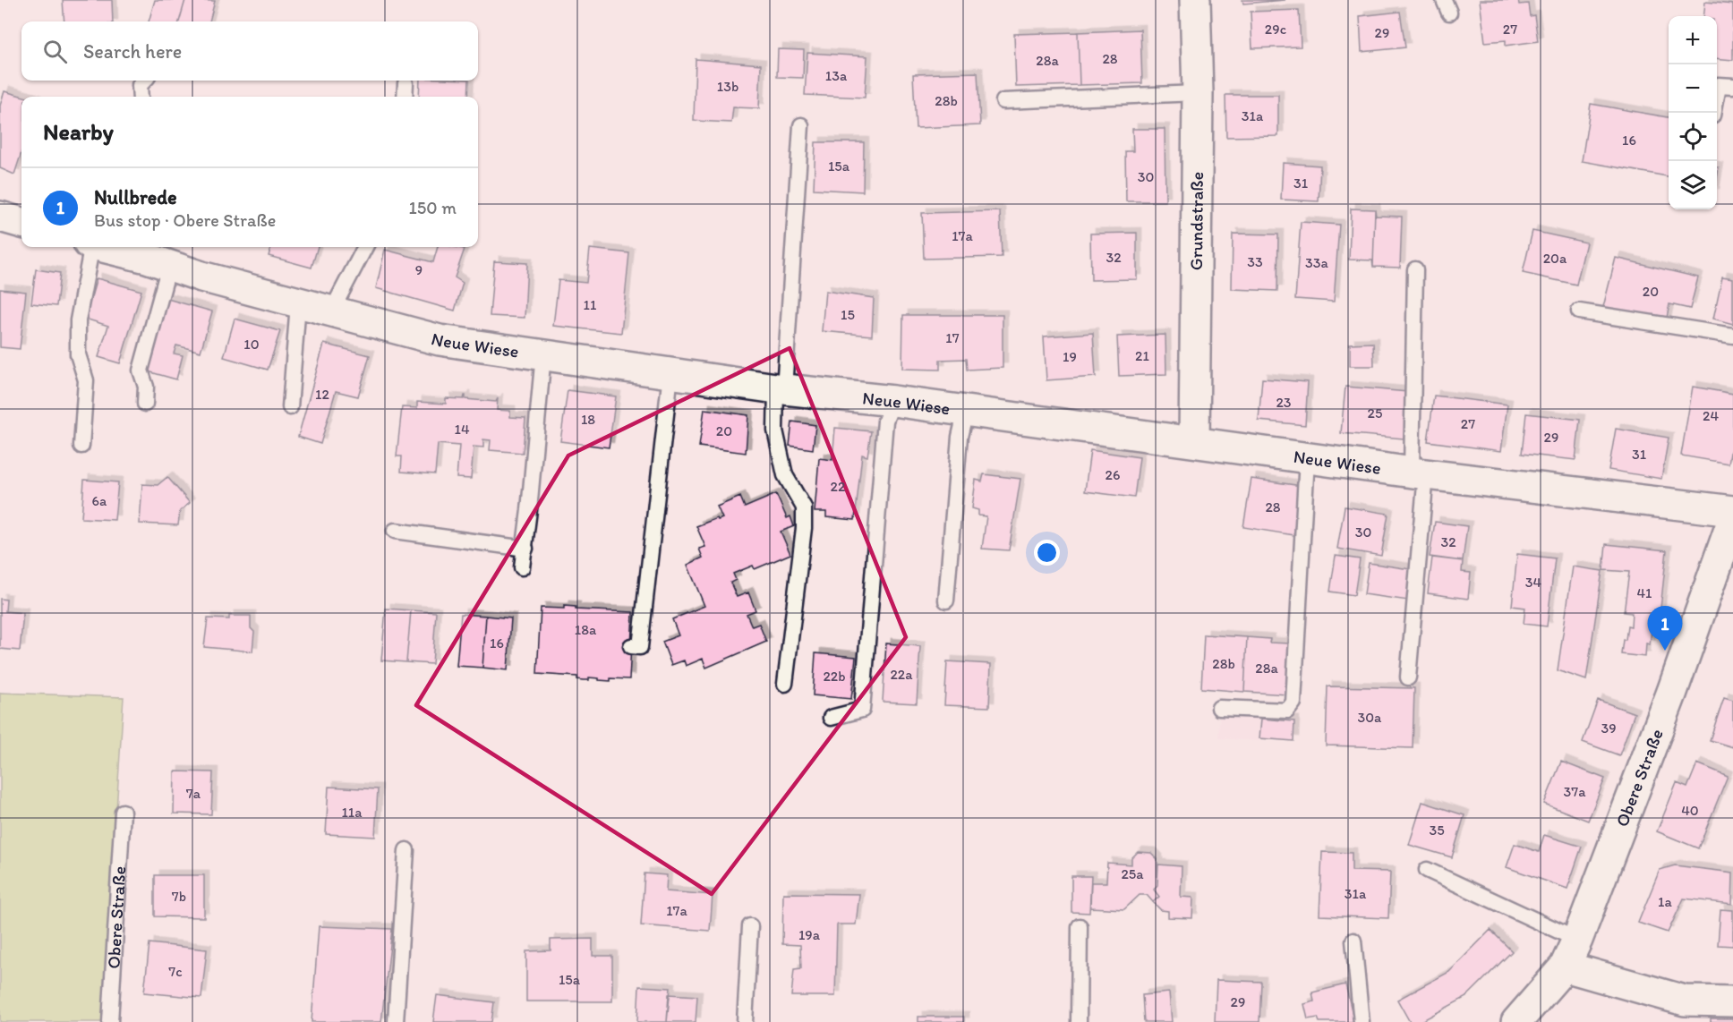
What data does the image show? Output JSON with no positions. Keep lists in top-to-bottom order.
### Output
{
  "streets": {
    "street": ["Grundstraße", "Neue Wiese", "Obere Straße"]
  },
  "crossings": [
    ["Grundstraße", "Neue Wiese"]
  ],
  "house_numbers": [
    "29c",
    "27",
    "29",
    "28",
    "28a",
    "13a",
    "13b",
    "28b",
    "31a",
    "16",
    "15a",
    "30",
    "31",
    "17a",
    "32",
    "20a",
    "33",
    "33a",
    "9",
    "20",
    "11",
    "15",
    "17",
    "10",
    "21",
    "19",
    "12",
    "23",
    "25",
    "24",
    "18",
    "27",
    "14",
    "20",
    "29",
    "31",
    "26",
    "22",
    "6a",
    "28",
    "30",
    "32",
    "34",
    "41",
    "18a",
    "16",
    "28b",
    "28a",
    "22a",
    "22b",
    "30a",
    "39",
    "37a",
    "7a",
    "40",
    "11a",
    "35",
    "25a",
    "31a",
    "7b",
    "1a",
    "17a",
    "19a",
    "7c",
    "15a",
    "29"
  ],
  "page": {
    "map_buttons": ["+", "−"],
    "search": "Search here",
    "heading": "Nearby",
    "list": [
      {
        "mark": "1",
        "name": "Nullbrede",
        "note": "Bus stop · Obere Straße",
        "value": "150 m"
      }
    ],
    "pins": "1"
  }
}
